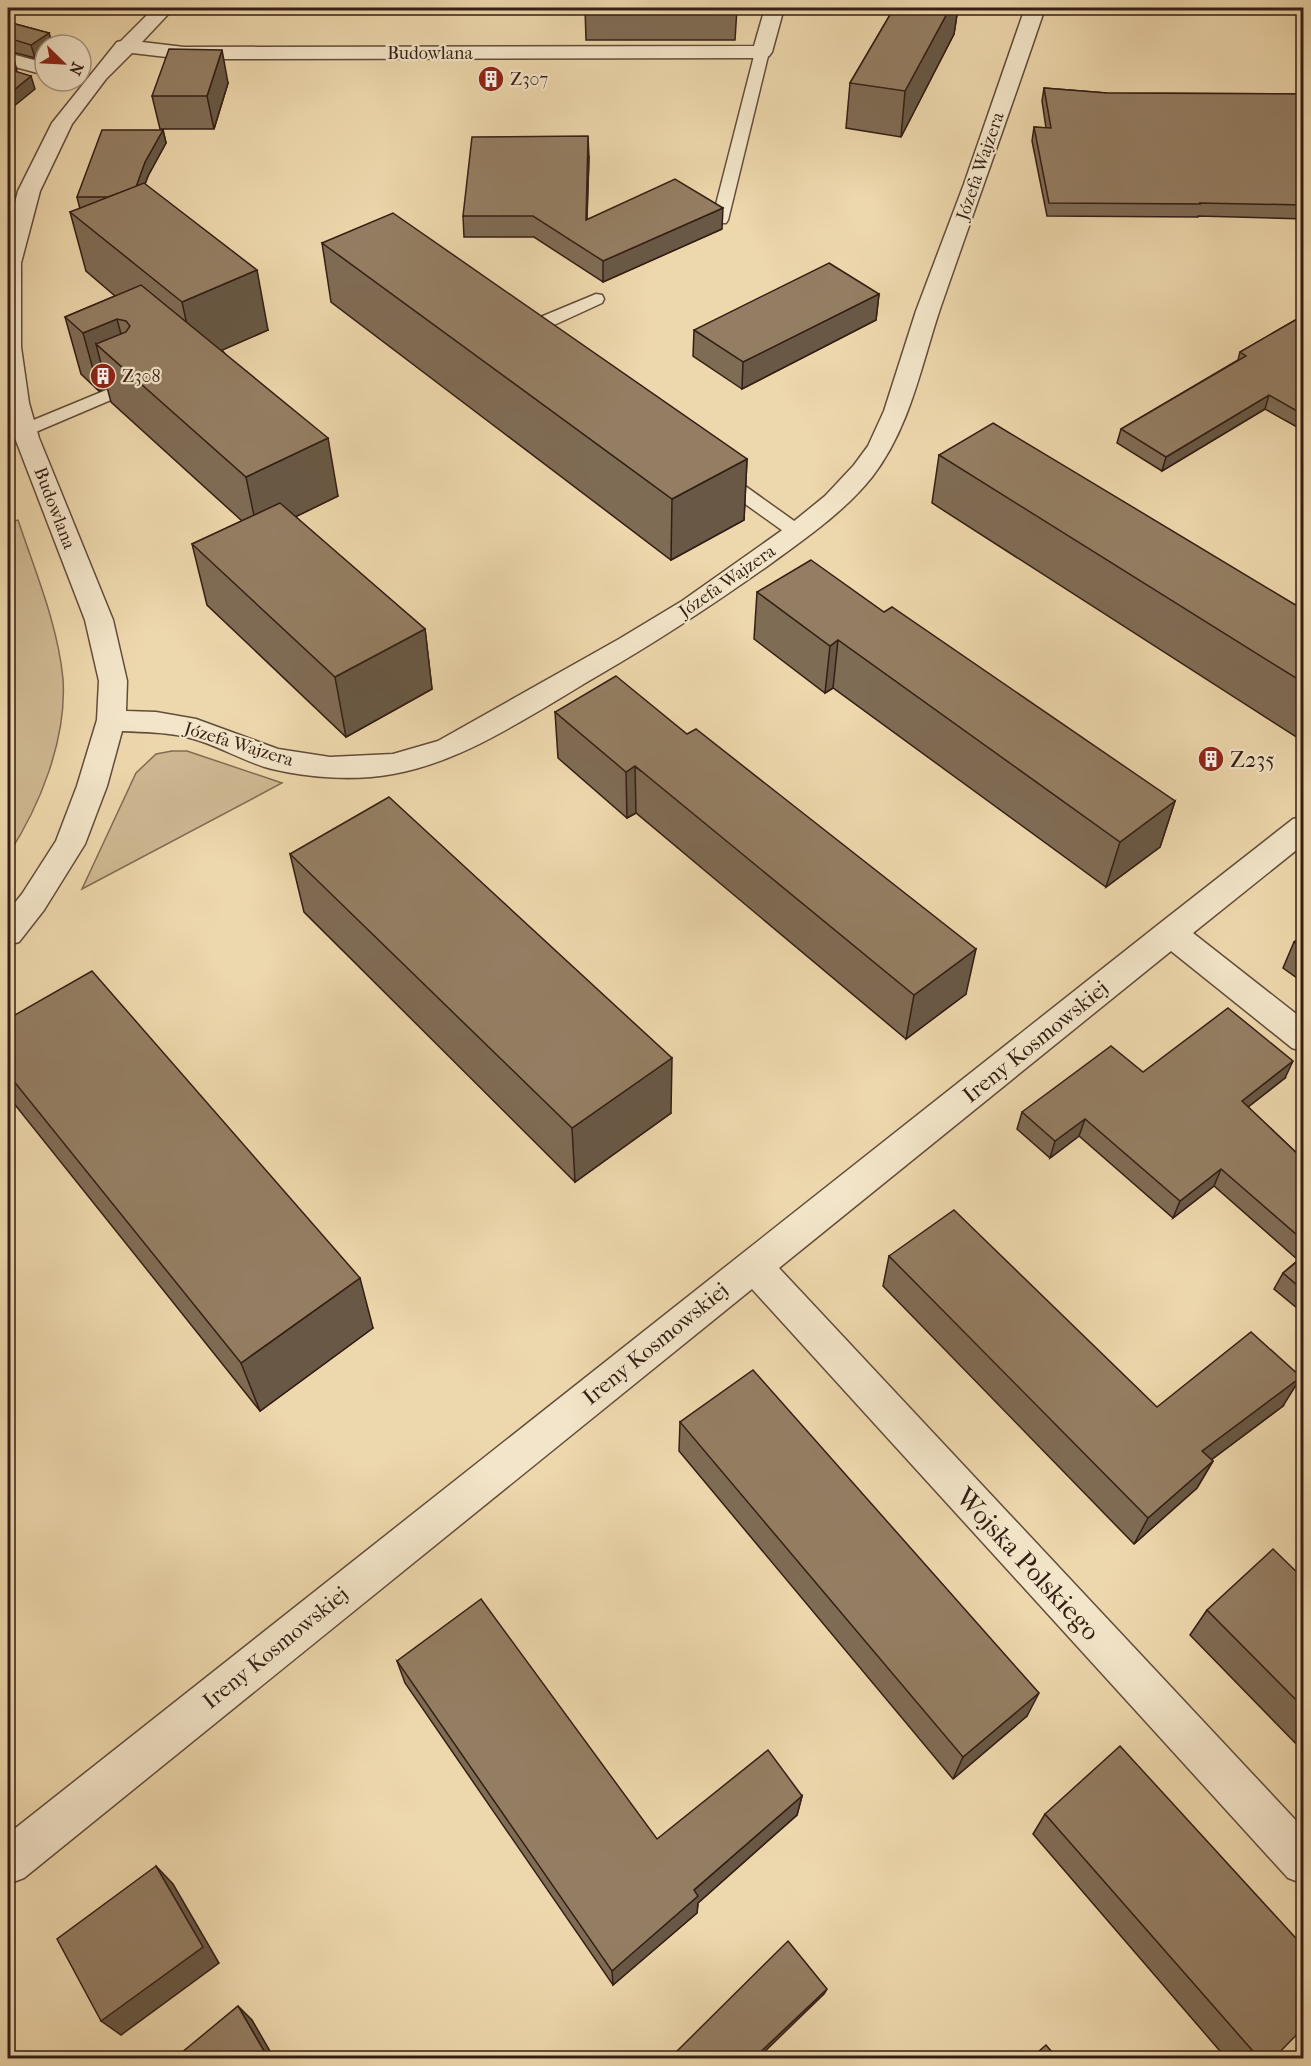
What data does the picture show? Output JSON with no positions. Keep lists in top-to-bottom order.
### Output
{
  "streets": {
    "street": [
      "Budowlana",
      "Józefa Wajzera",
      "Ireny Kosmowskiej",
      "Wojska Polskiego"
    ]
  },
  "crossings": [
    ["Budowlana", "Józefa Wajzera"],
    ["Ireny Kosmowskiej", "Wojska Polskiego"]
  ],
  "places": {
    "building": ["Z307", "Z308", "Z235"]
  },
  "north": "bottom right"
}
